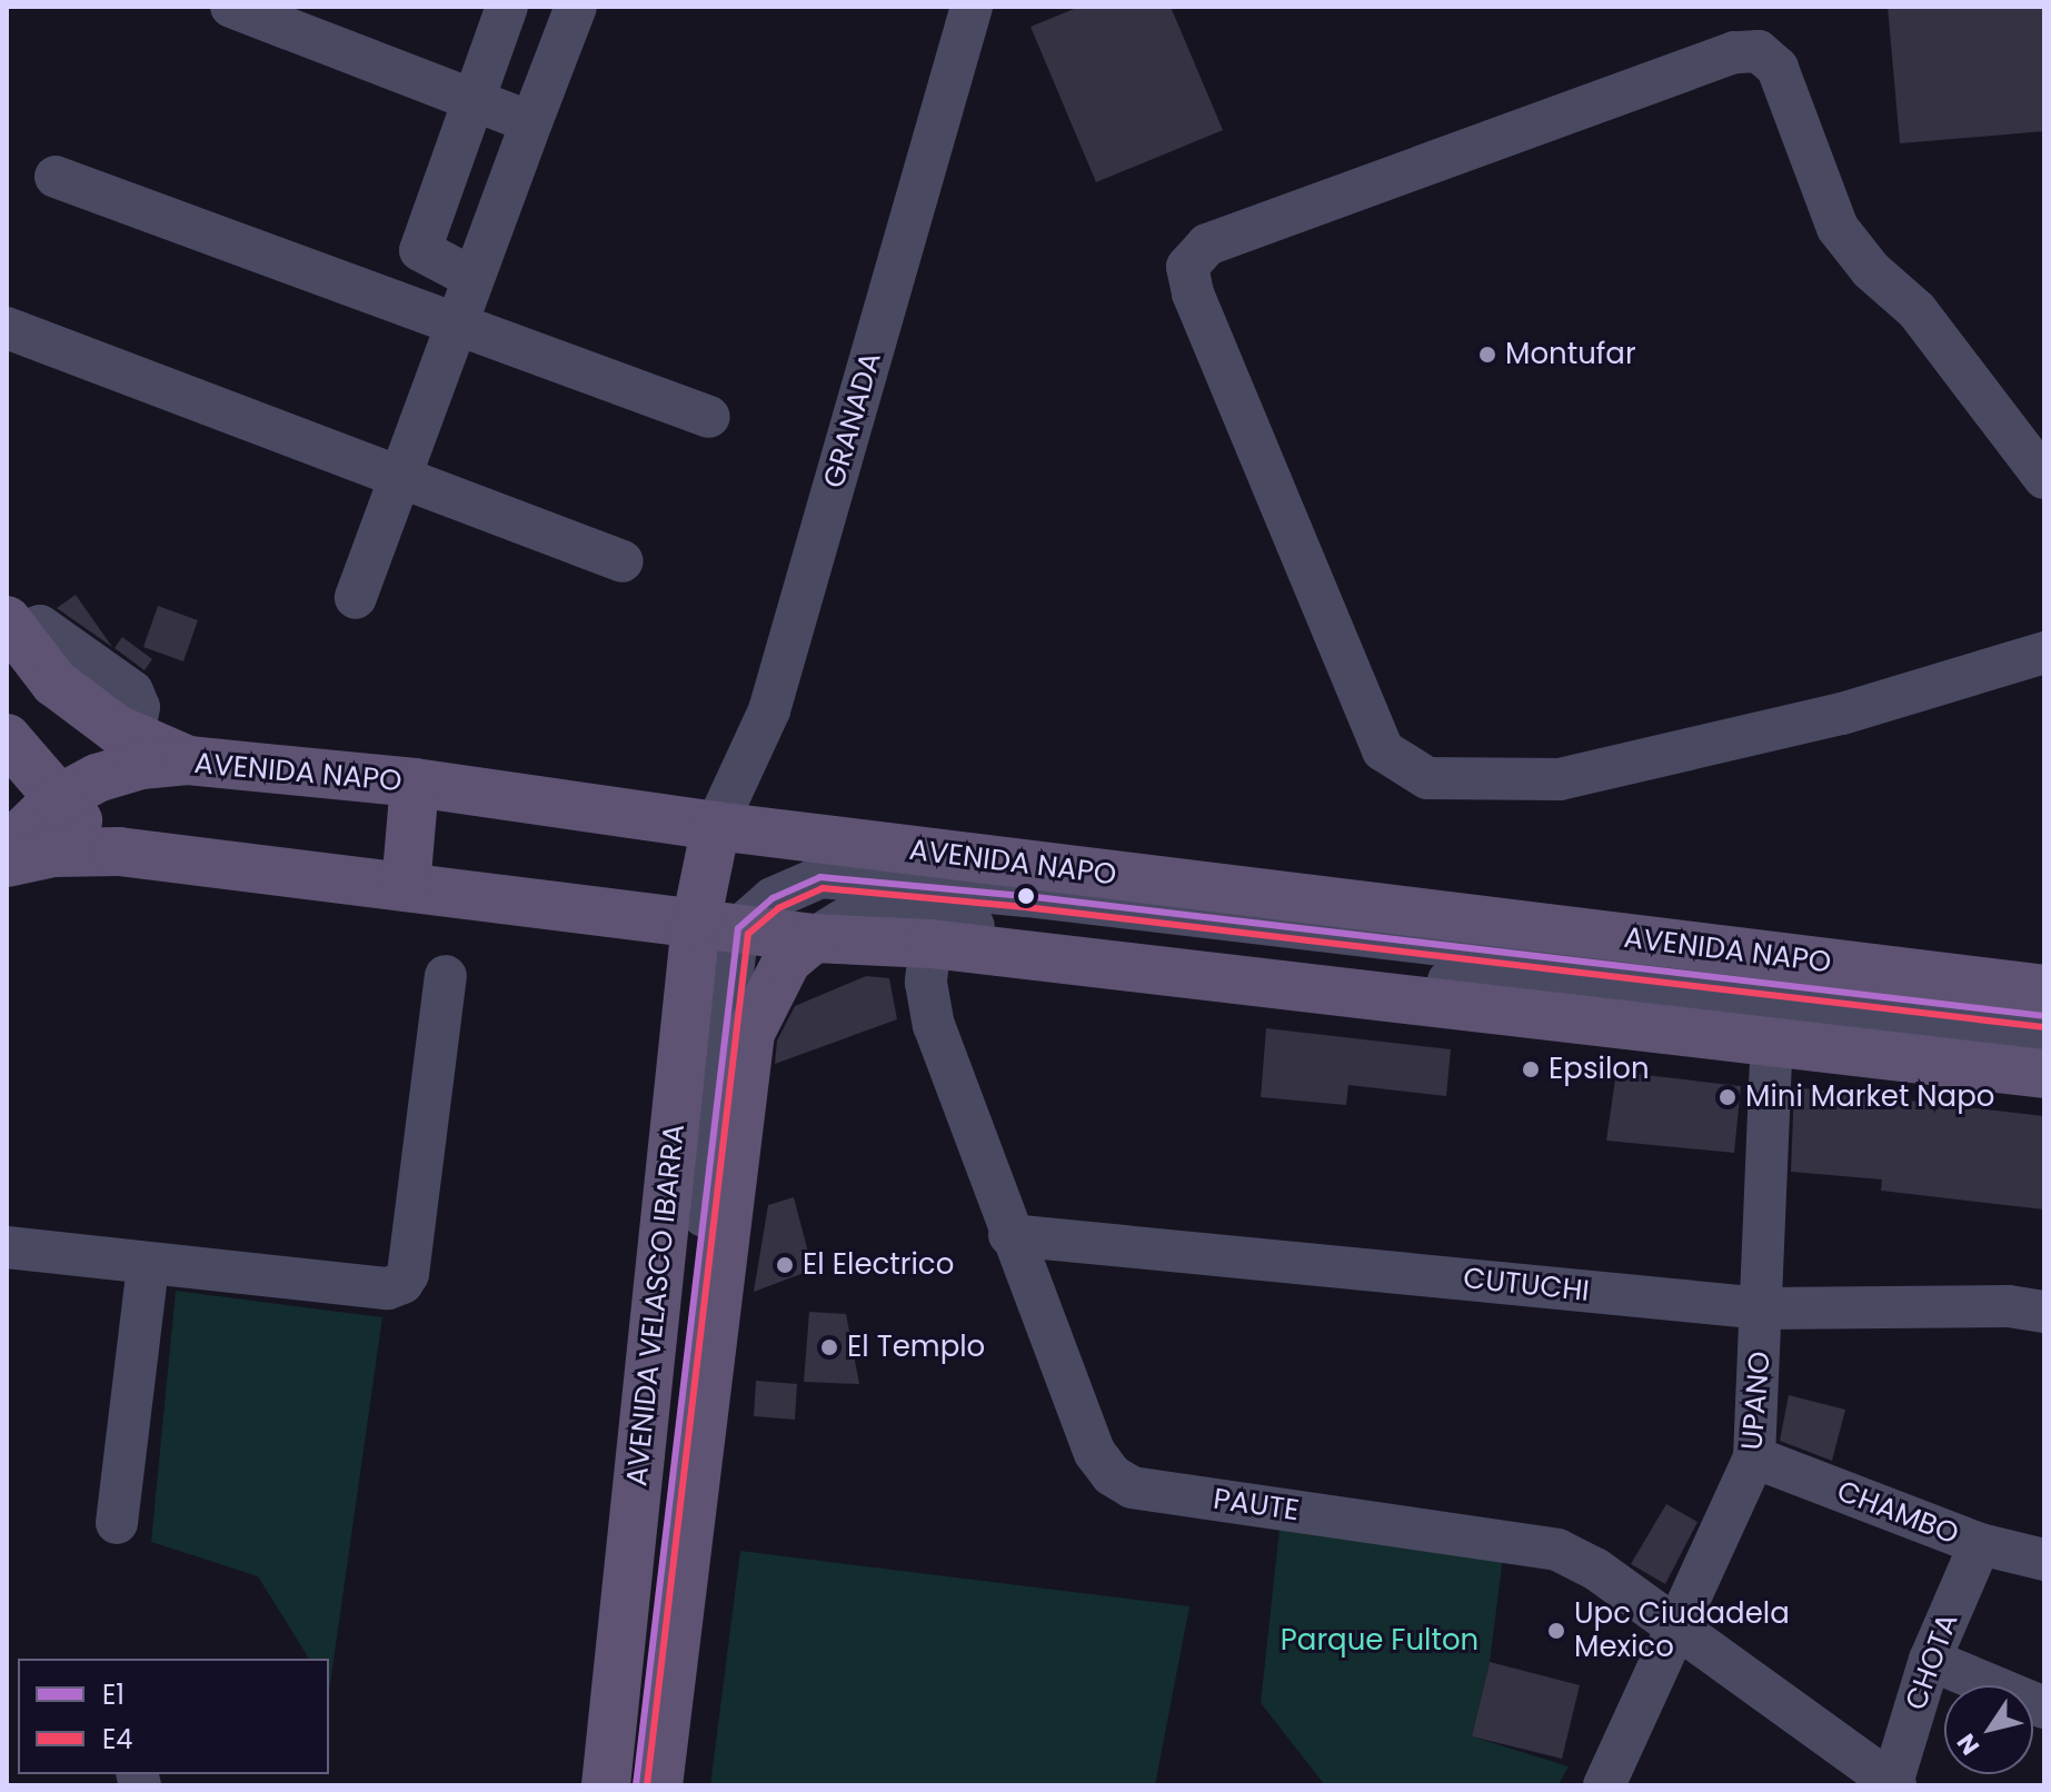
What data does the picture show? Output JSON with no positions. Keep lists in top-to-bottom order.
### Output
{
  "streets": {
    "main road": ["AVENIDA NAPO", "AVENIDA VELASCO IBARRA"],
    "street": [
      "GRANADA",
      "CUTUCHI",
      "UPANO",
      "PAUTE",
      "CHAMBO",
      "CHOTA"
    ]
  },
  "crossings": [
    ["GRANADA", "AVENIDA NAPO"],
    ["GRANADA", "AVENIDA VELASCO IBARRA"],
    ["AVENIDA NAPO", "AVENIDA VELASCO IBARRA"],
    ["CUTUCHI", "UPANO"],
    ["CUTUCHI", "PAUTE"],
    ["UPANO", "PAUTE"],
    ["UPANO", "CHAMBO"],
    ["PAUTE", "CHOTA"],
    ["CHAMBO", "CHOTA"]
  ],
  "parks": ["Parque Fulton"],
  "places": [
    "Montufar",
    "Epsilon",
    "Mini Market Napo",
    "El Electrico",
    "El Templo",
    "Upc Ciudadela Mexico"
  ],
  "lines": ["transit line E1", "transit line E4"],
  "legend": ["E1", "E4"],
  "north": "bottom left"
}
